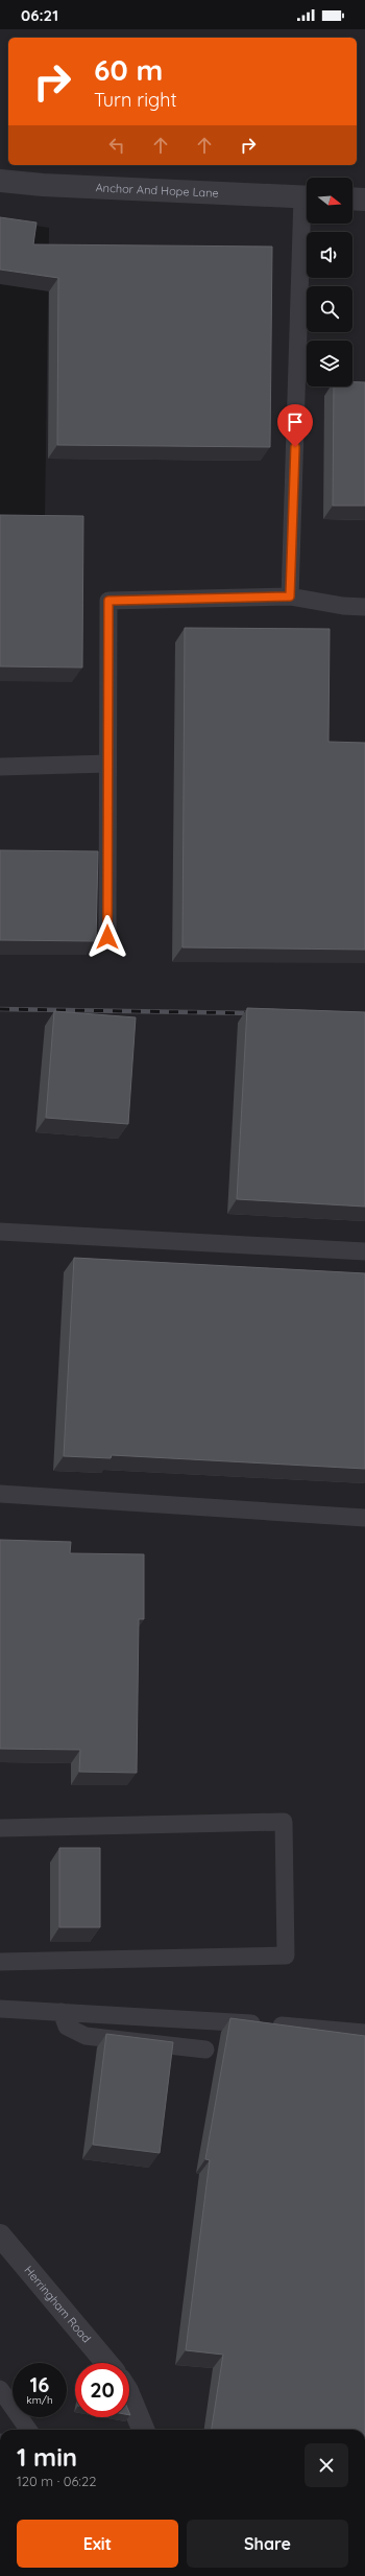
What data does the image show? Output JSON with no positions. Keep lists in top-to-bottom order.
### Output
{
  "streets": {
    "street": ["Anchor And Hope Lane", "Herringham Road"]
  },
  "north": "right",
  "page": {
    "status": "06:21",
    "turn": ["60 m", "Turn right"],
    "speed": "16 km/h",
    "limit": "20",
    "heading": ["1 min", "120 m · 06:22"],
    "buttons": ["Exit", "Share"]
  }
}
